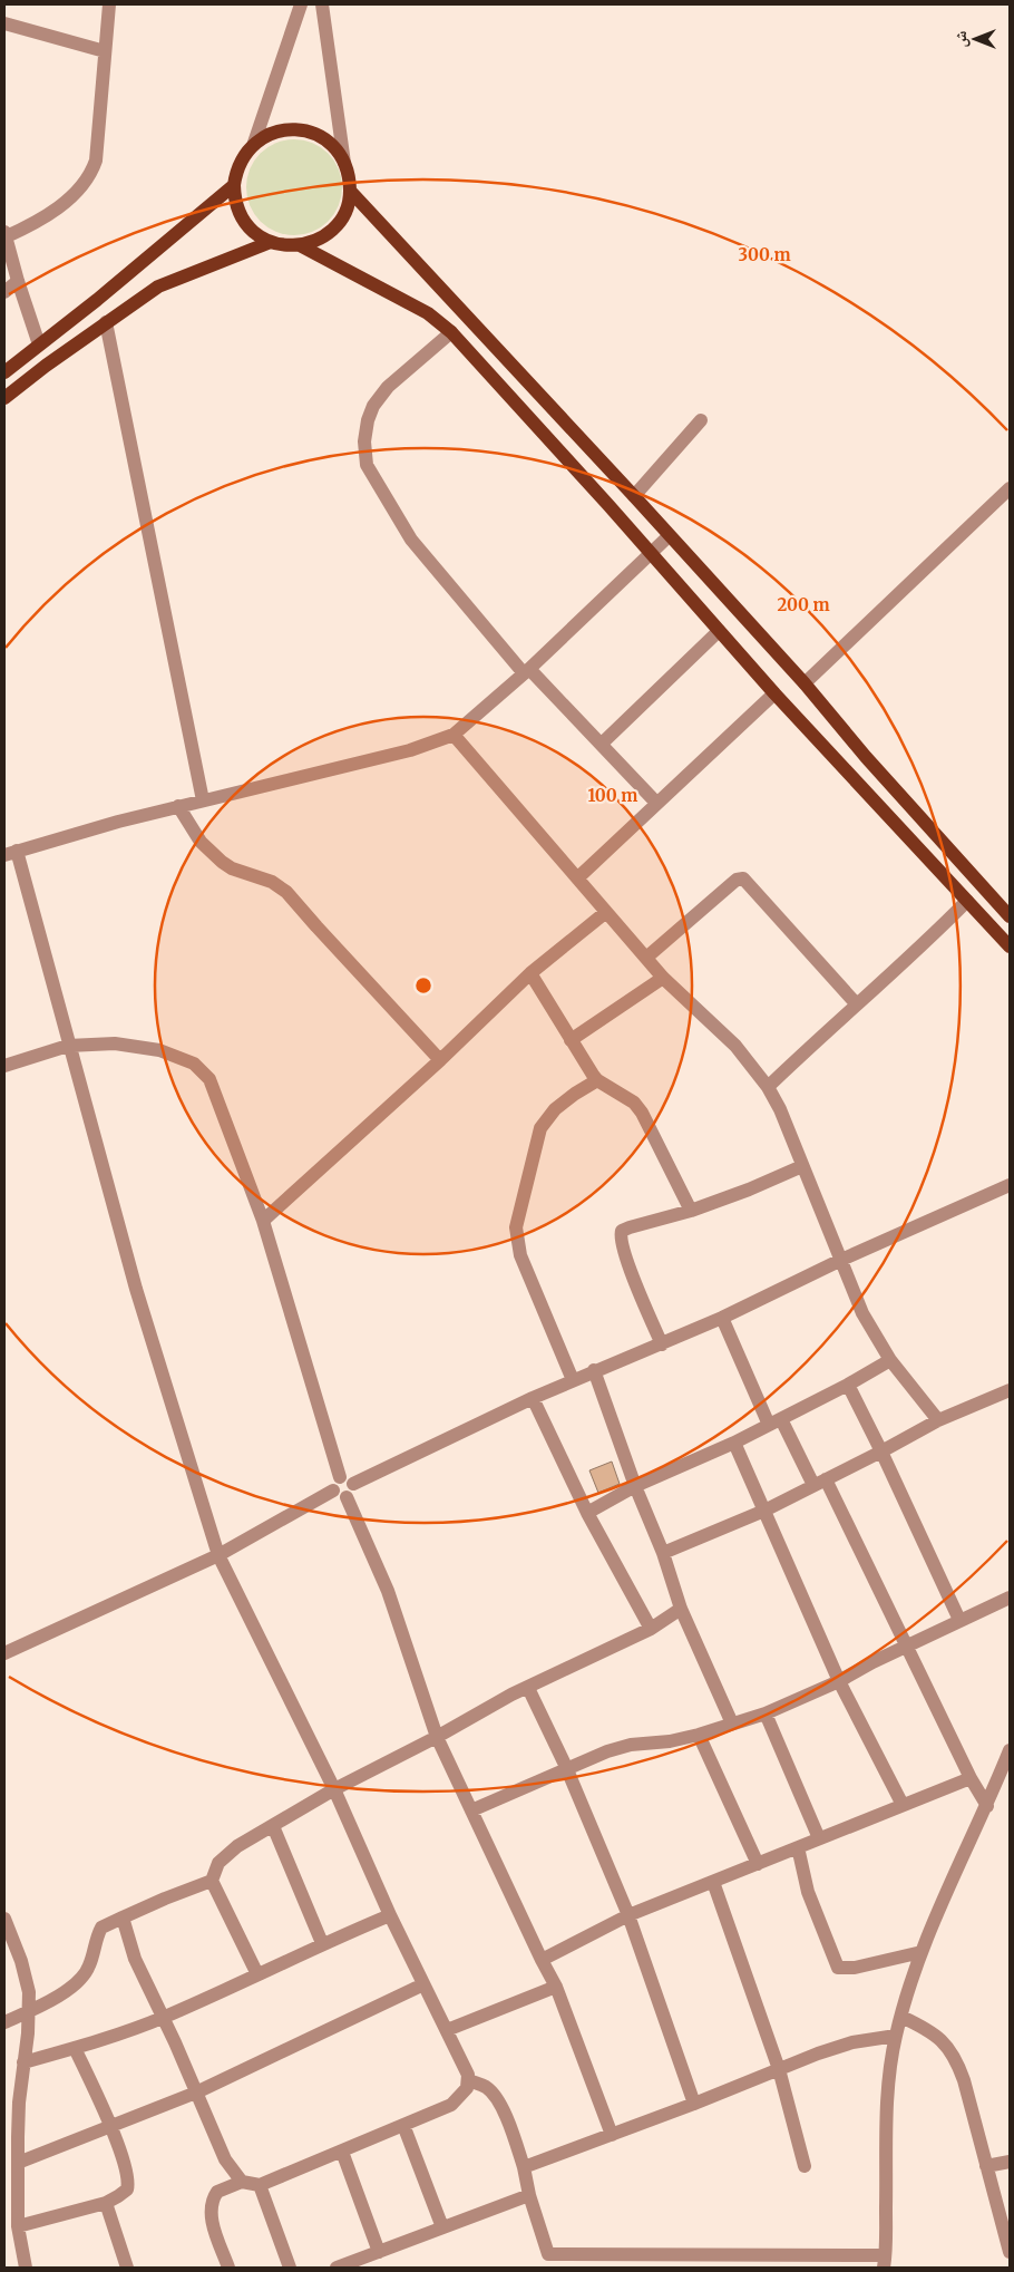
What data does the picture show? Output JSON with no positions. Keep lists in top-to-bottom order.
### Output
{
  "north": "left",
  "rings": ["300 m", "200 m", "100 m"]
}
